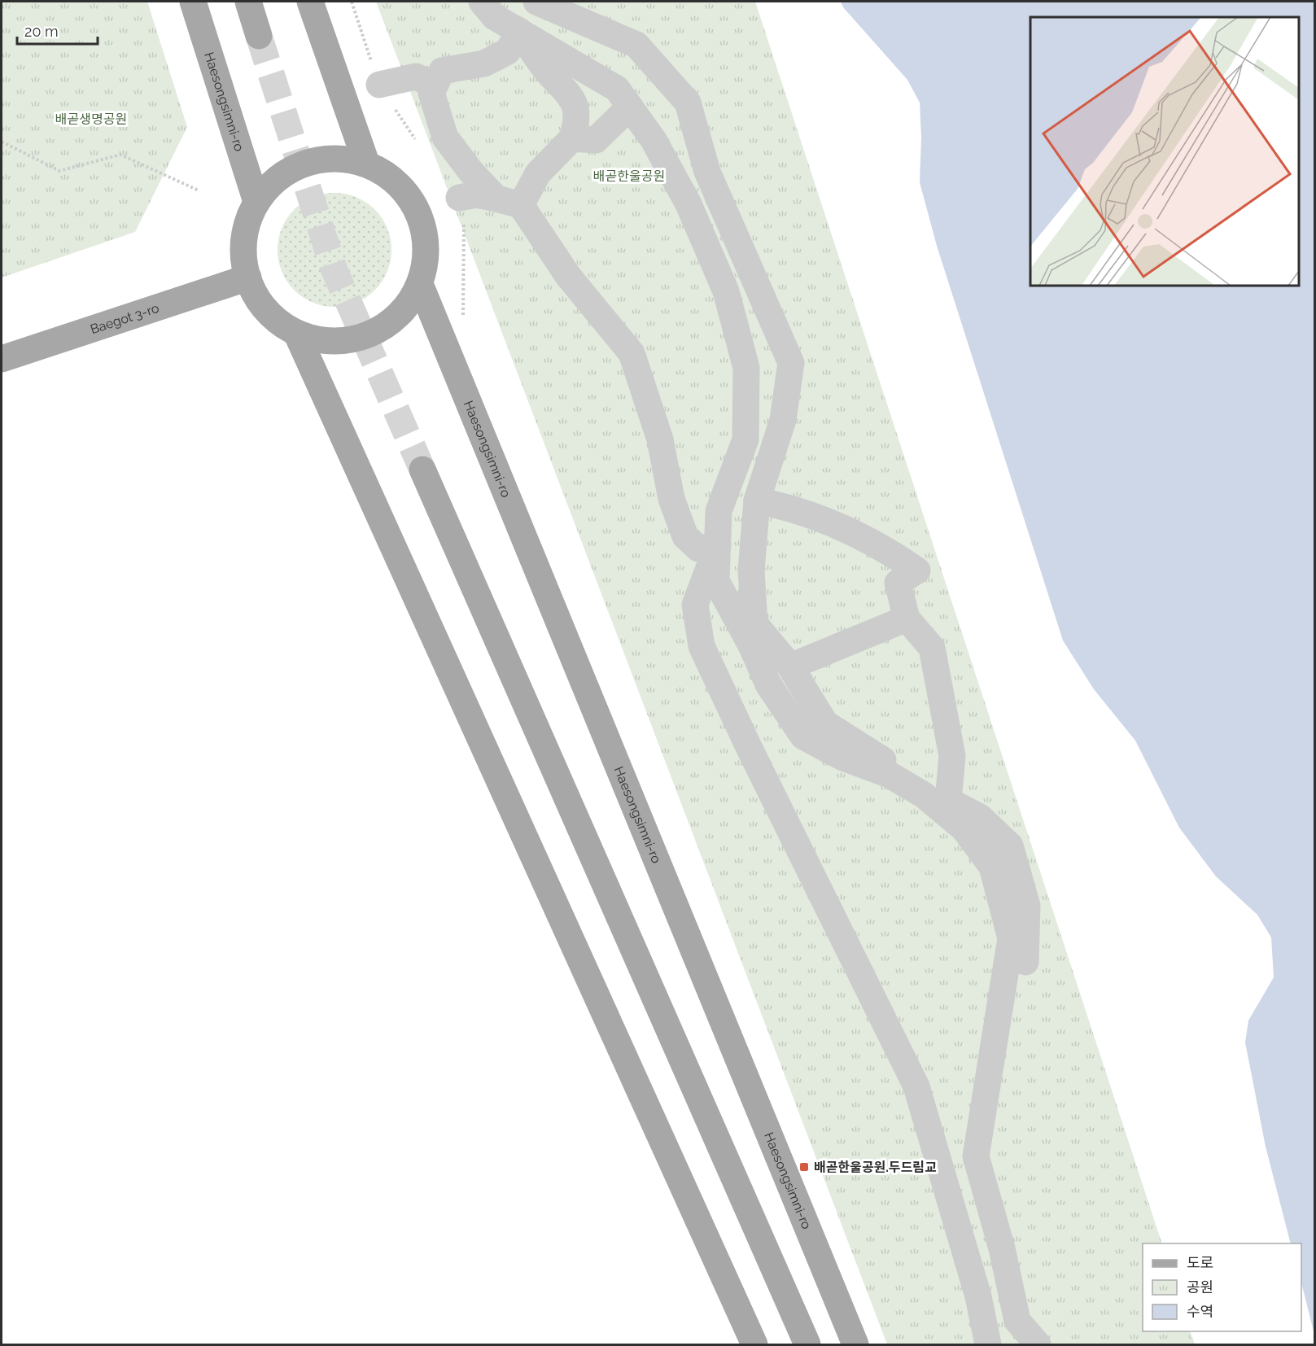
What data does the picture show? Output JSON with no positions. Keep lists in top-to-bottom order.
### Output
{
  "streets": {
    "main road": ["Haesongsimni-ro", "Baegot 3-ro"]
  },
  "parks": ["배곧생명공원", "배곧한울공원"],
  "places": {
    "transit": ["배곧한울공원.두드림교"]
  },
  "legend": ["도로", "공원", "수역"],
  "scale_bar": "20 m"
}
